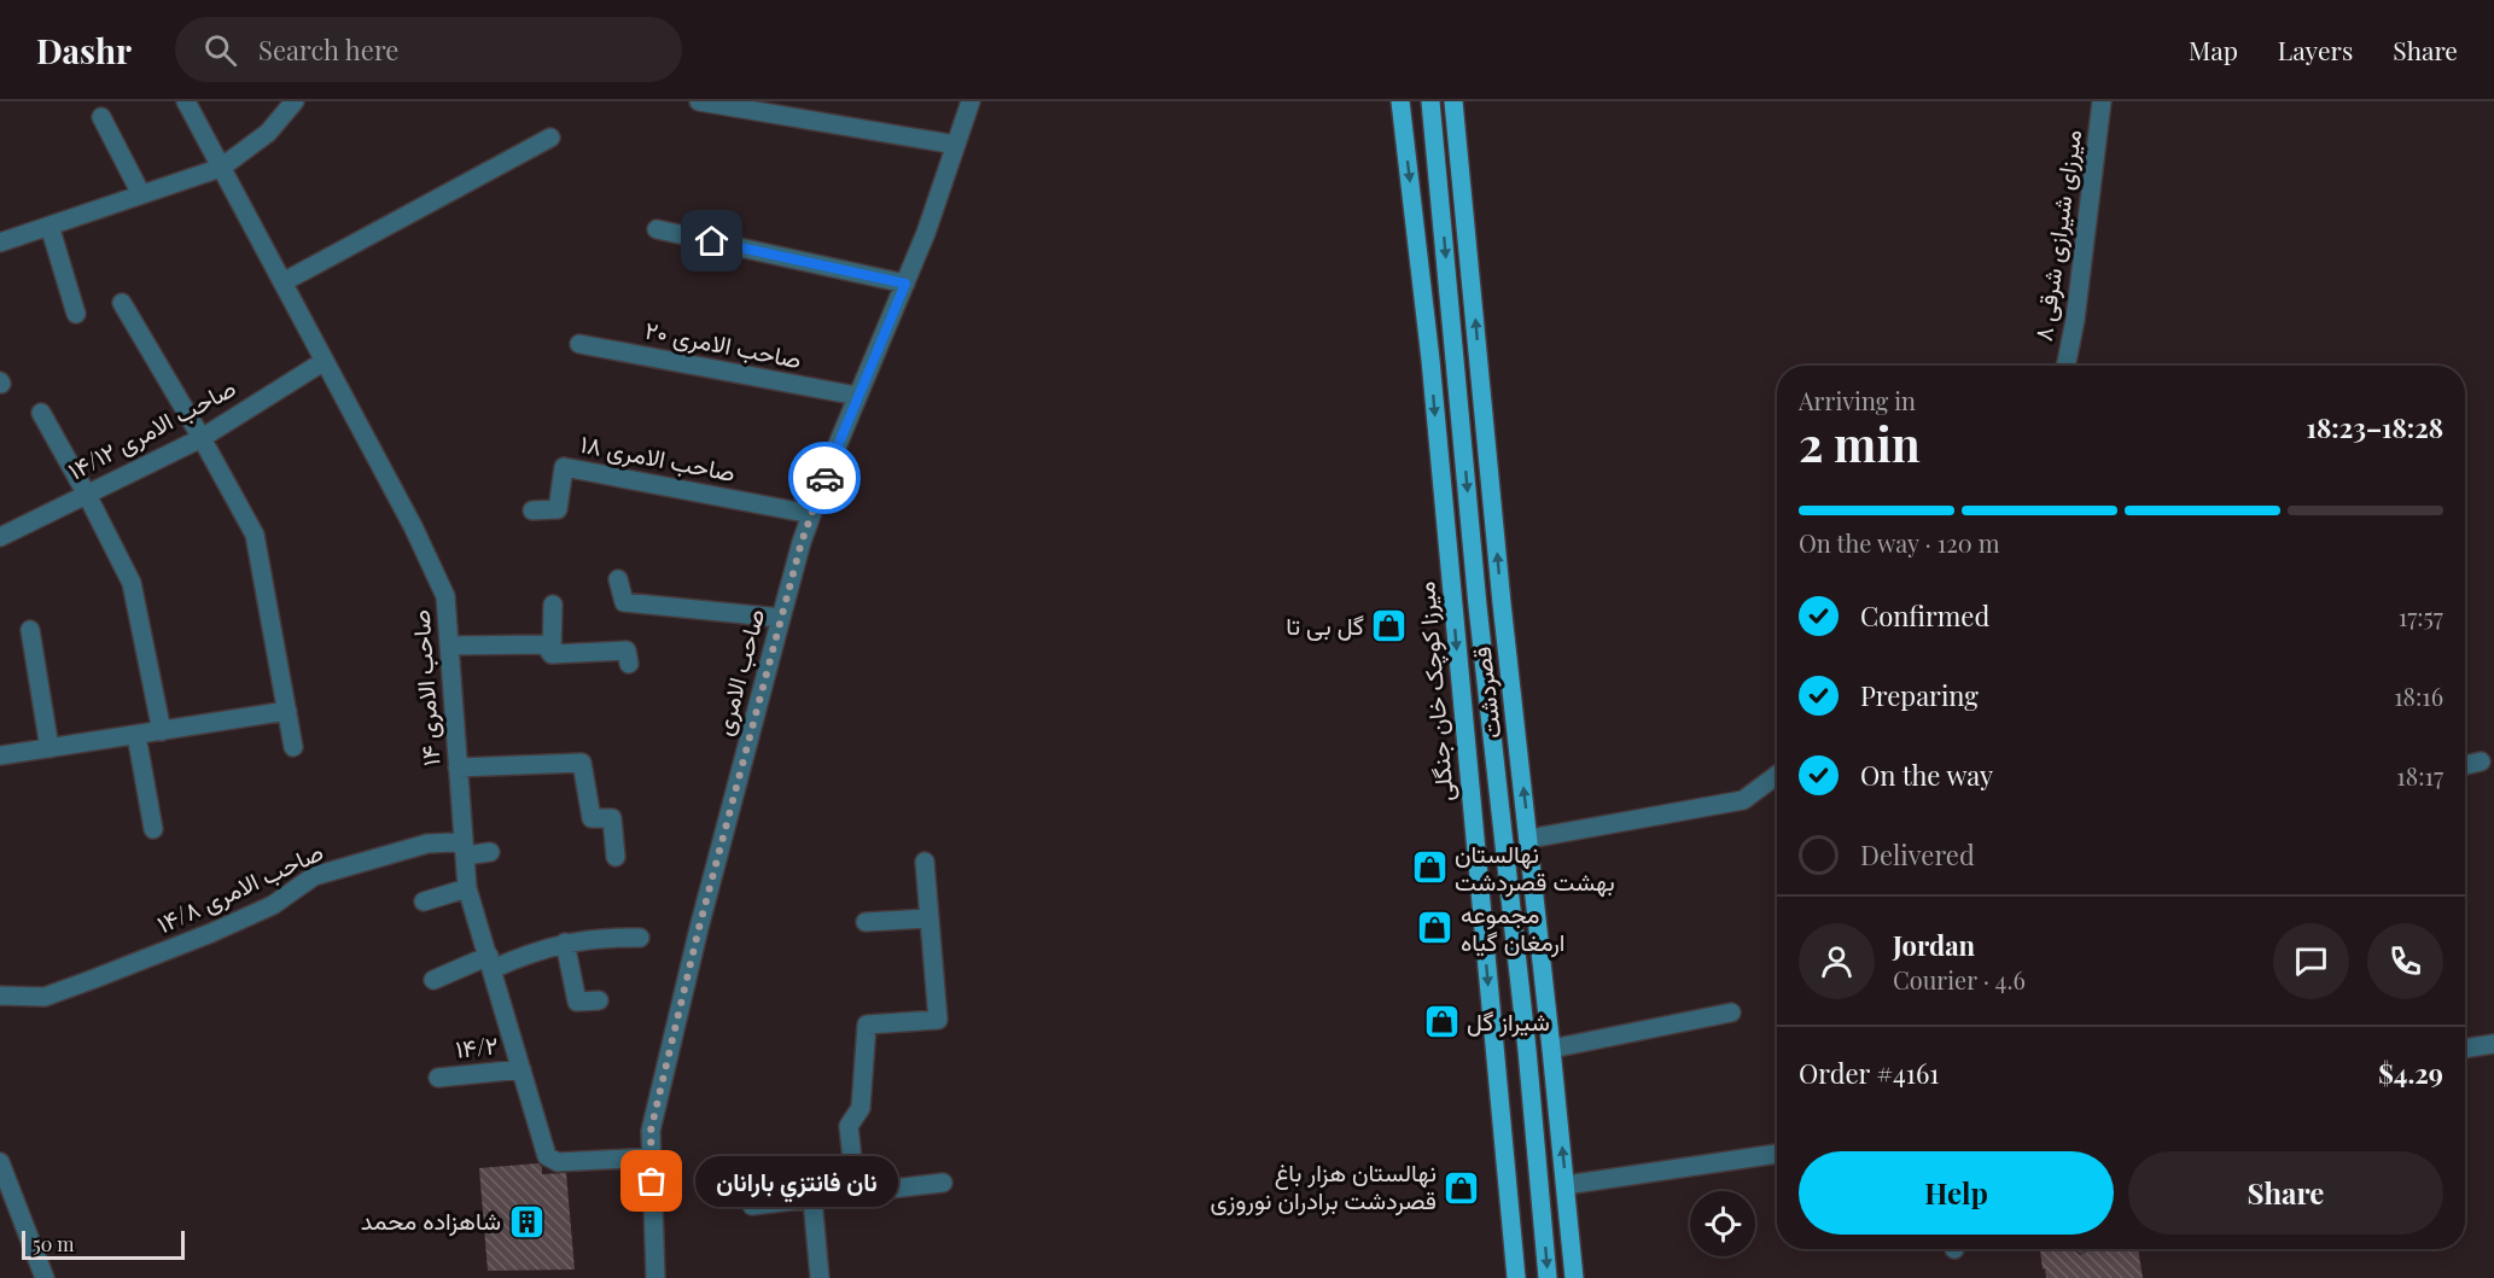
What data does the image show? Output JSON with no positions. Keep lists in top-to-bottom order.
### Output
{
  "streets": {
    "main road": ["میرزا کوچک خان جنگلی", "قصردشت"],
    "street": [
      "۸ میرزای شیرازی شرقی",
      "۲۰ صاحب الامری",
      "۱۴/۱۲ صاحب الامری",
      "۱۸ صاحب الامری",
      "صاحب الامری",
      "۱۴ صاحب الامری",
      "صاحب الامری ۱۴/۸",
      "۱۴/۲"
    ]
  },
  "crossings": [
    ["۲۰ صاحب الامری", "صاحب الامری"],
    ["۱۴/۱۲ صاحب الامری", "۱۴ صاحب الامری"],
    ["۱۸ صاحب الامری", "صاحب الامری"],
    ["صاحب الامری", "۱۴ صاحب الامری"],
    ["۱۴ صاحب الامری", "صاحب الامری ۱۴/۸"],
    ["۱۴ صاحب الامری", "۱۴/۲"]
  ],
  "one_way": ["میرزا کوچک خان جنگلی"],
  "places": {
    "shop": [
      "گل بی تا",
      "نهالستان بهشت قصردشت",
      "مجموعه ارمغان گیاه",
      "شیراز گل",
      "نهالستان هزار باغ قصردشت برادران نوروزی"
    ],
    "other": ["نان فانتزي بارانان"],
    "building": ["شاهزاده محمد"]
  },
  "scale_bar": "50 m",
  "page": {
    "header": "Dashr",
    "search": "Search here",
    "nav": ["Map", "Layers", "Share"],
    "heading": ["2 min", "Arriving in", "18:23–18:28"],
    "panel": [
      "Jordan",
      "Courier · 4.6",
      "Order #4161",
      "$4.29"
    ],
    "bar": "On the way · 120 m",
    "list": [
      ["Confirmed", "17:57"],
      ["Preparing", "18:16"],
      ["On the way", "18:17"],
      "Delivered"
    ],
    "buttons": ["Help", "Share"],
    "bubble": "نان فانتزي بارانان",
    "scale": "50 m"
  }
}
